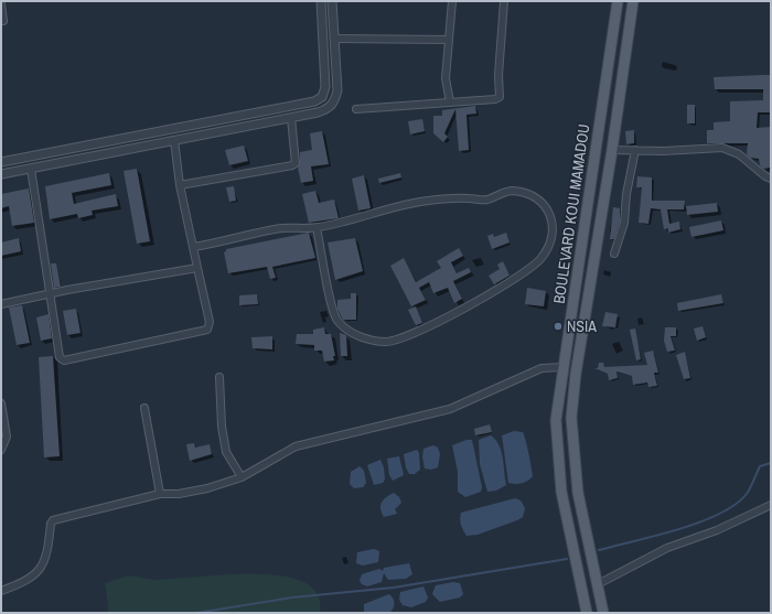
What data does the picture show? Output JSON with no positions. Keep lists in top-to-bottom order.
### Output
{
  "streets": {
    "main road": ["BOULEVARD KOUI MAMADOU"]
  },
  "places": ["NSIA"]
}
